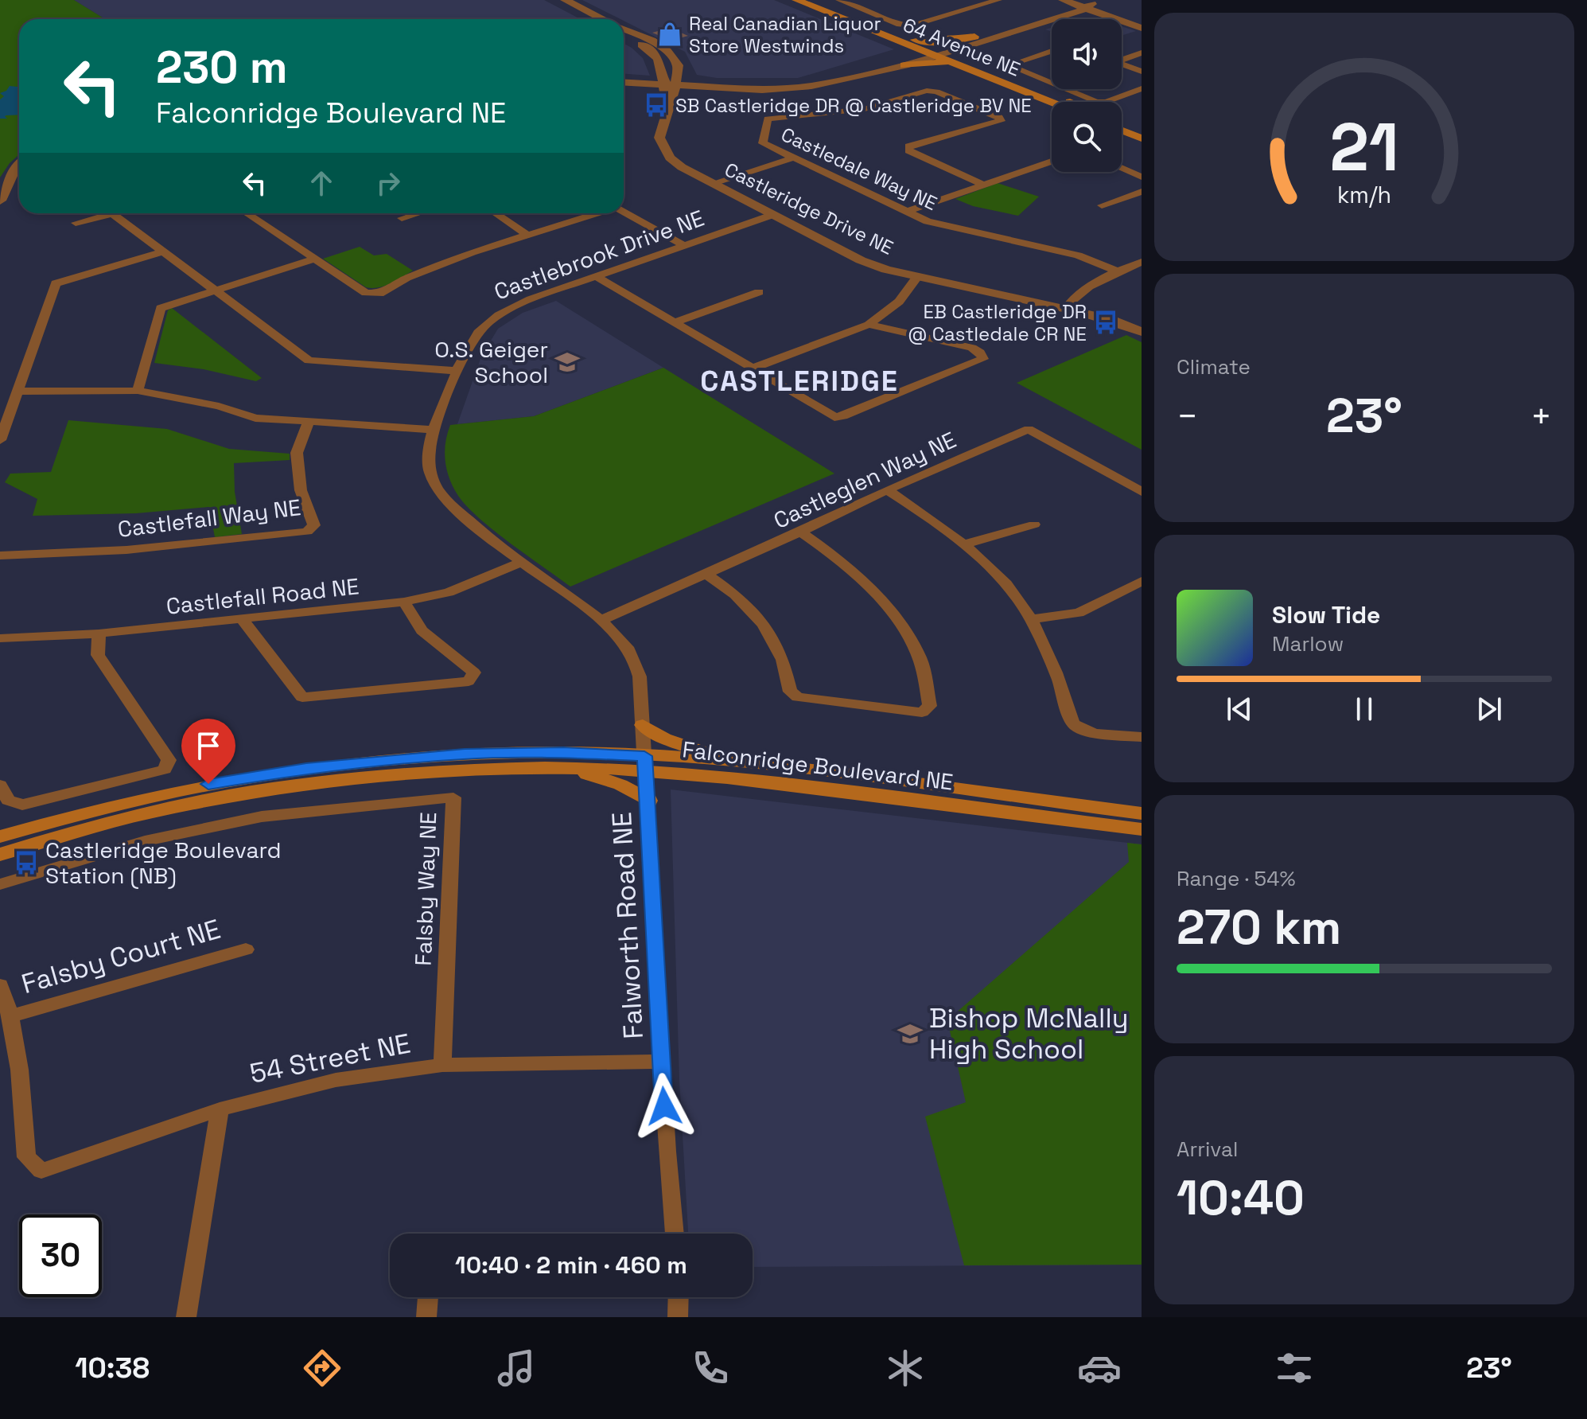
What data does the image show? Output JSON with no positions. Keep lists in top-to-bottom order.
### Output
{
  "streets": {
    "main road": ["64 Avenue NE", "Falconridge Boulevard NE"],
    "street": [
      "Castledale Way NE",
      "Castleridge Drive NE",
      "Castlebrook Drive NE",
      "Castleglen Way NE",
      "Castlefall Way NE",
      "Castlefall Road NE",
      "Falsby Way NE",
      "Falworth Road NE",
      "Falsby Court NE",
      "54 Street NE"
    ]
  },
  "crossings": [
    ["Castleridge Drive NE", "Castlebrook Drive NE"],
    ["Castlebrook Drive NE", "Castleglen Way NE"],
    ["Castlebrook Drive NE", "Castlefall Road NE"],
    ["Castlebrook Drive NE", "Falconridge Boulevard NE"],
    ["Castlebrook Drive NE", "Falworth Road NE"],
    ["Falconridge Boulevard NE", "Falworth Road NE"],
    ["Falsby Way NE", "54 Street NE"],
    ["Falworth Road NE", "54 Street NE"],
    ["Falsby Court NE", "54 Street NE"]
  ],
  "districts": ["CASTLERIDGE"],
  "places": {
    "shop": ["Real Canadian Liquor Store Westwinds"],
    "bus stop": ["SB Castleridge DR @ Castleridge BV NE", "EB Castleridge DR @ Castledale CR NE", "Castleridge Boulevard Station (NB)"],
    "school or university": ["O.S. Geiger School", "Bishop McNally High School"]
  },
  "page": {
    "turn": ["230 m", "Falconridge Boulevard NE"],
    "tile": [
      "Climate",
      ["Range · 54%", "270 km"],
      ["Arrival", "10:40"]
    ],
    "heat": ["−", "23°", "+"],
    "song": ["Slow Tide", "Marlow"],
    "limit": "30",
    "trip": "10:40 · 2 min · 460 m",
    "tabs": ["10:38", "23°"],
    "gauge": ["21", "km/h"]
  }
}
